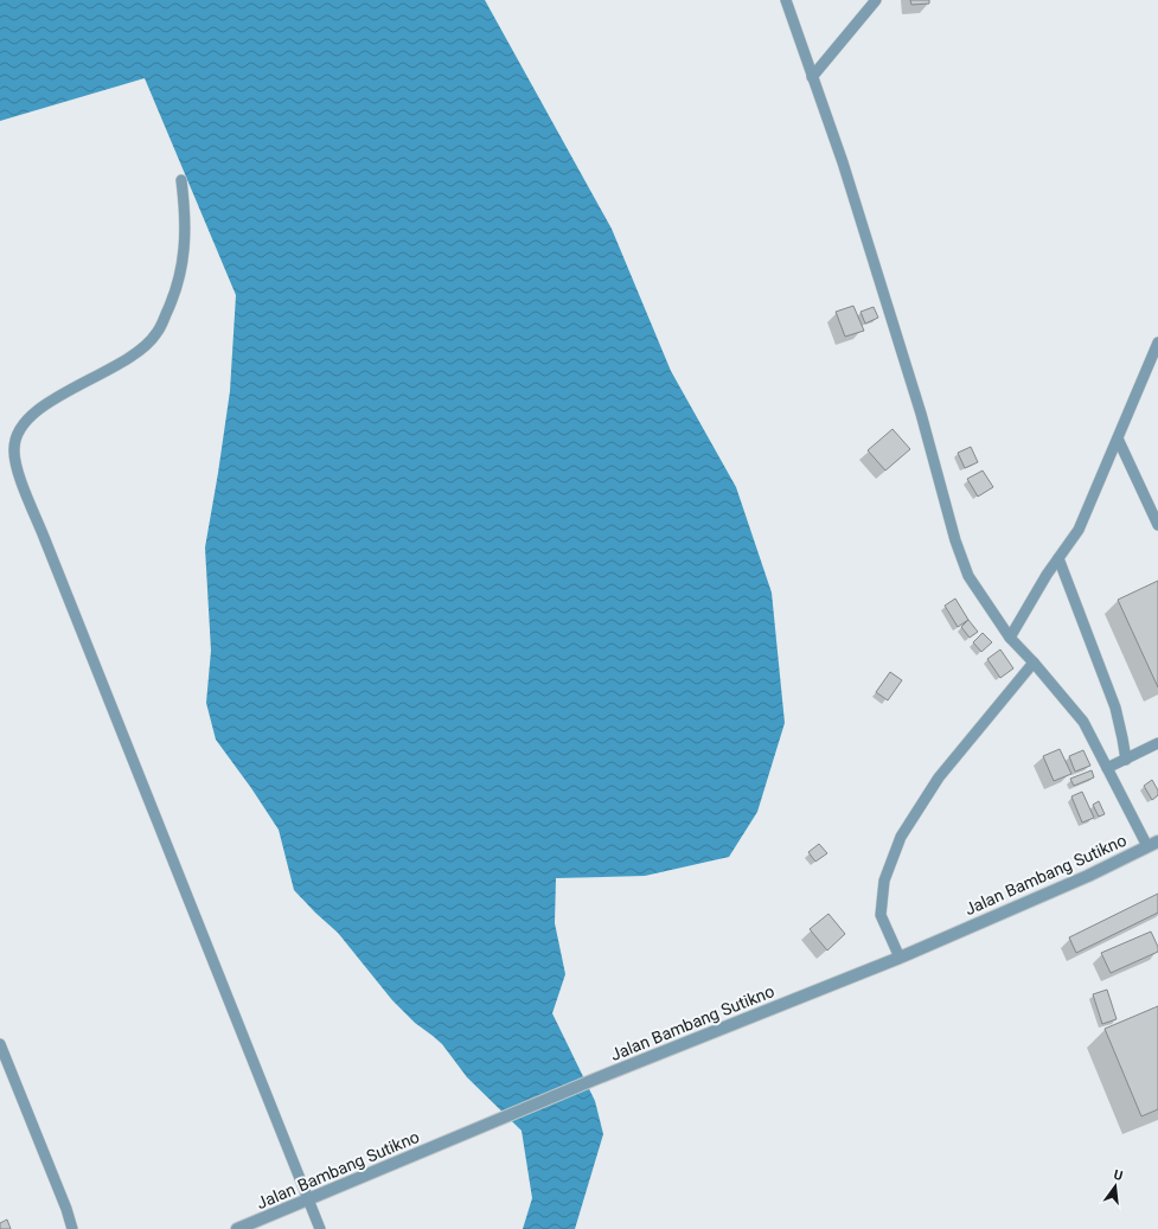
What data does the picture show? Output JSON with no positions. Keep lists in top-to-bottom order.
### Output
{
  "streets": {
    "street": ["Jalan Bambang Sutikno"]
  },
  "north": "top"
}
